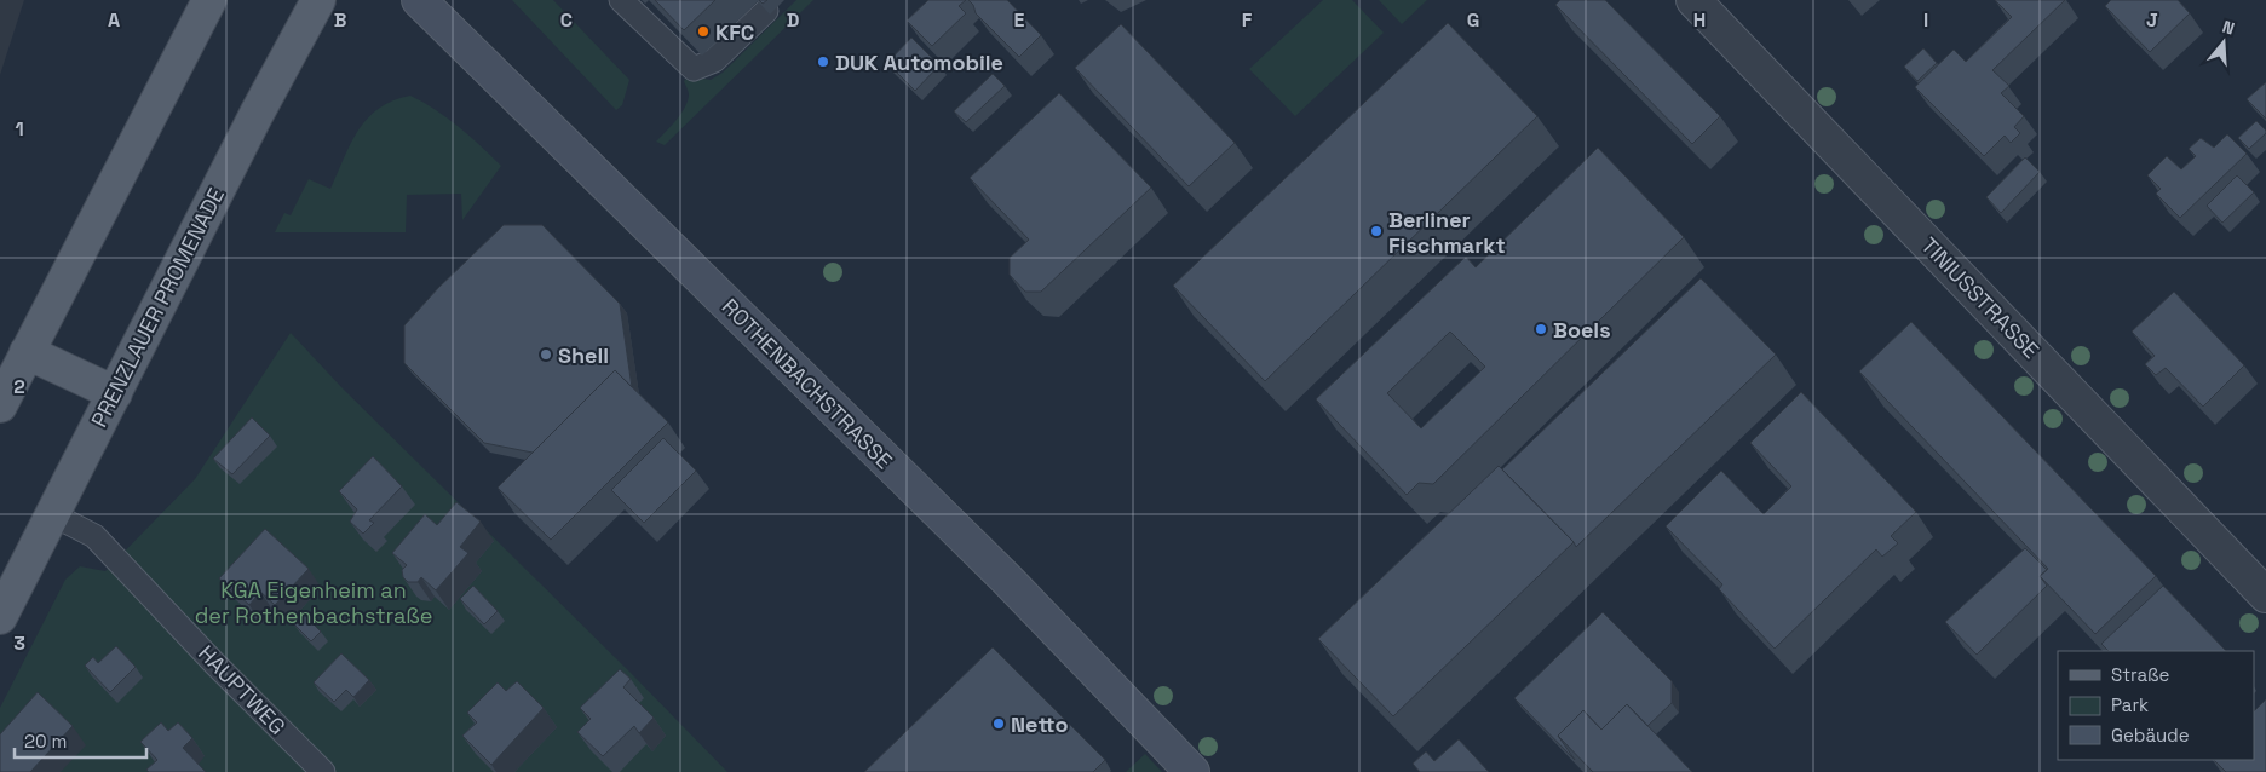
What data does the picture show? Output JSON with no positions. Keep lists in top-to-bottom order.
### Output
{
  "streets": {
    "main road": ["PRENZLAUER PROMENADE", "ROTHENBACHSTRASSE"],
    "street": ["TINIUSSTRASSE"],
    "lane": ["HAUPTWEG"]
  },
  "crossings": [
    ["PRENZLAUER PROMENADE", "HAUPTWEG"]
  ],
  "parks": ["KGA Eigenheim an der Rothenbachstraße"],
  "places": [
    "KFC",
    "DUK Automobile",
    "Berliner Fischmarkt",
    "Boels",
    "Shell",
    "Netto"
  ],
  "legend": ["Straße", "Park", "Gebäude"],
  "scale_bar": "20 m",
  "north": "top",
  "grid": {
    "columns": [
      "A",
      "B",
      "C",
      "D",
      "E",
      "F",
      "G",
      "H",
      "I",
      "J"
    ],
    "rows": ["1", "2", "3"]
  }
}
